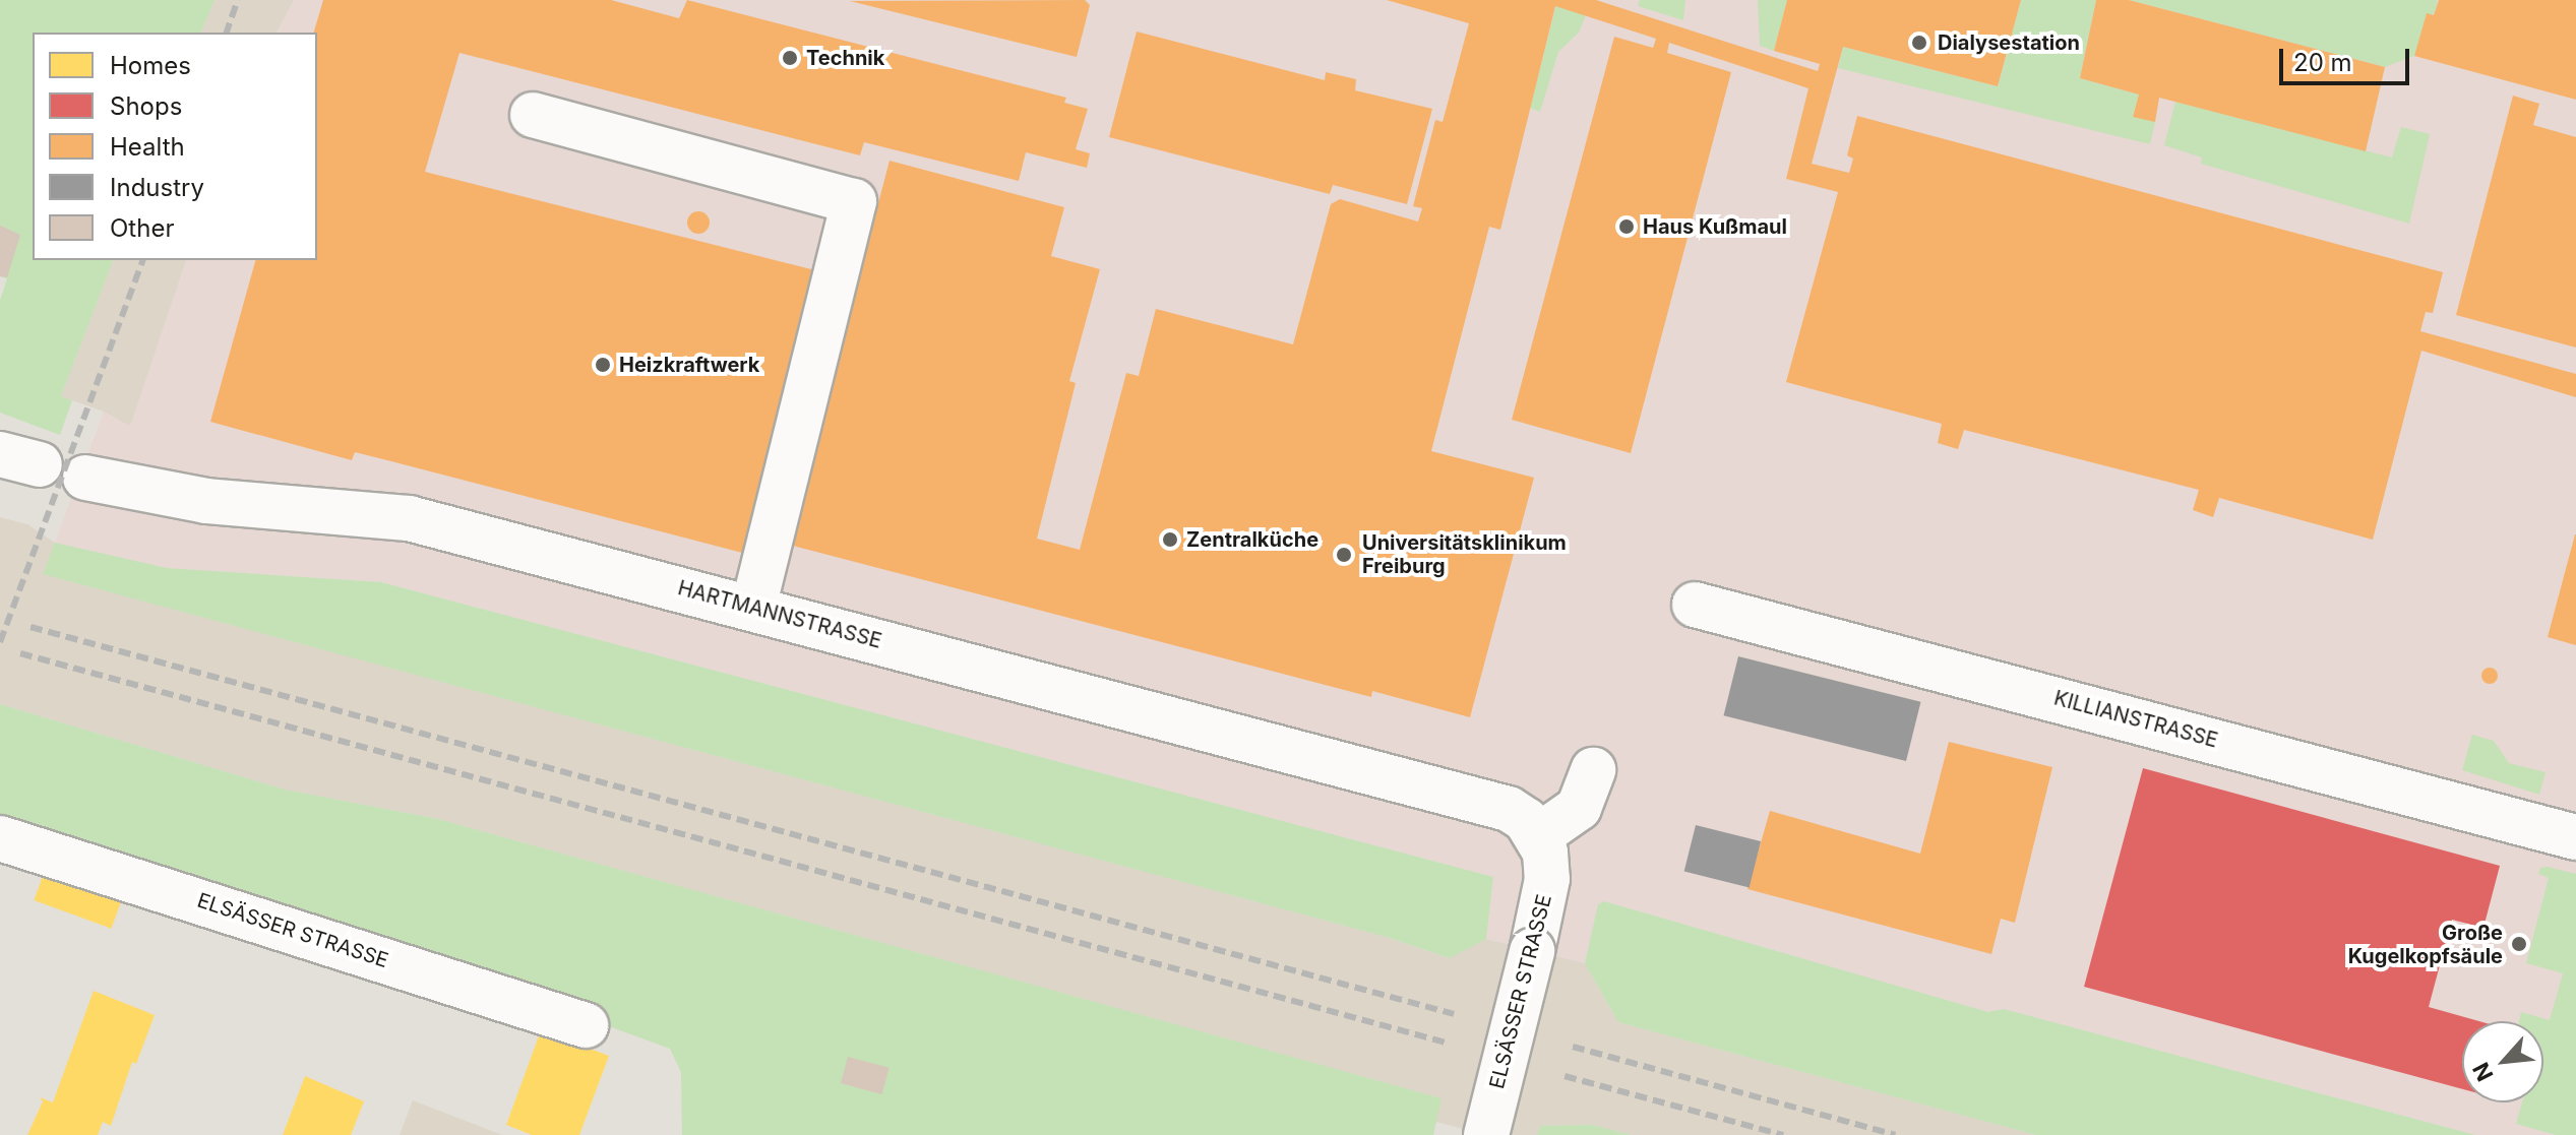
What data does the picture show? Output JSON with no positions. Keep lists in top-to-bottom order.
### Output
{
  "streets": {
    "street": ["HARTMANNSTRASSE", "KILLIANSTRASSE", "ELSÄSSER STRASSE"]
  },
  "crossings": [
    ["HARTMANNSTRASSE", "ELSÄSSER STRASSE"]
  ],
  "places": [
    "Dialysestation",
    "Technik",
    "Haus Kußmaul",
    "Heizkraftwerk",
    "Zentralküche",
    "Universitätsklinikum Freiburg",
    "Große Kugelkopfsäule"
  ],
  "legend": [
    "Homes",
    "Shops",
    "Health",
    "Industry",
    "Other"
  ],
  "scale_bar": "20 m",
  "north": "bottom left"
}
